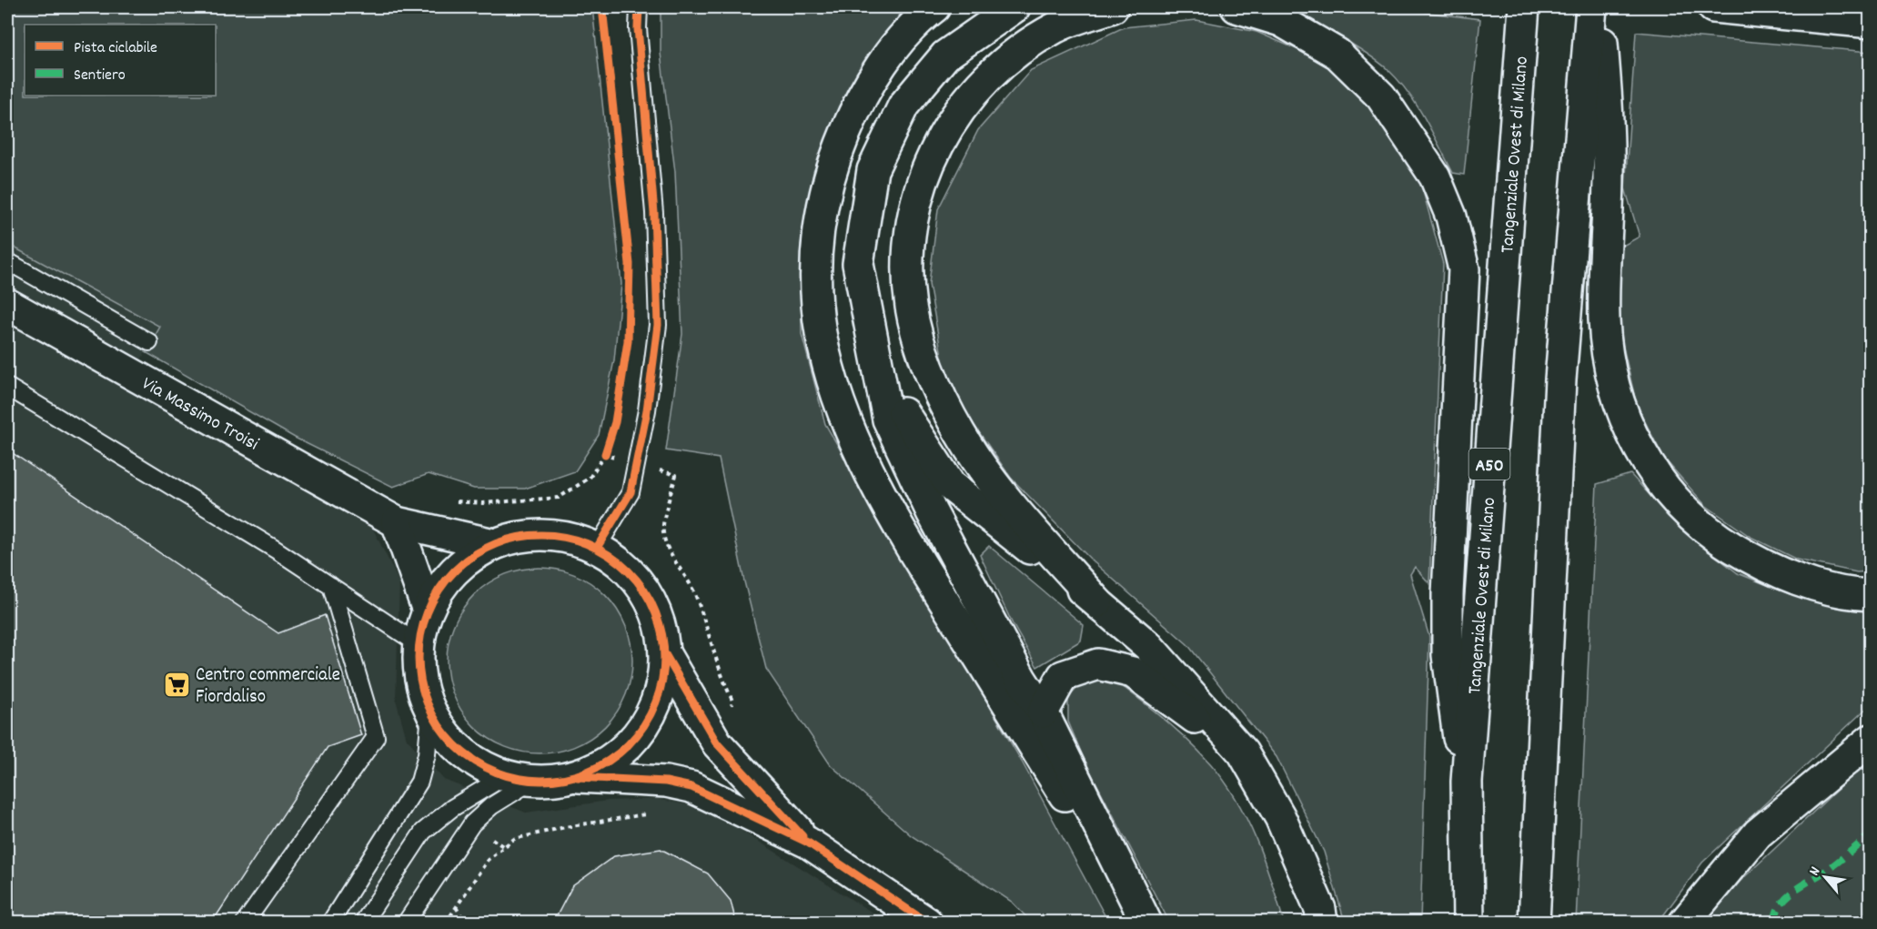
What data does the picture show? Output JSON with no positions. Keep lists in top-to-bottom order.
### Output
{
  "streets": {
    "main road": ["Tangenziale Ovest di Milano", "Via Massimo Troisi", "A50"]
  },
  "places": {
    "supermarket": ["Centro commerciale Fiordaliso"]
  },
  "legend": ["Pista ciclabile", "Sentiero"],
  "north": "top left"
}
